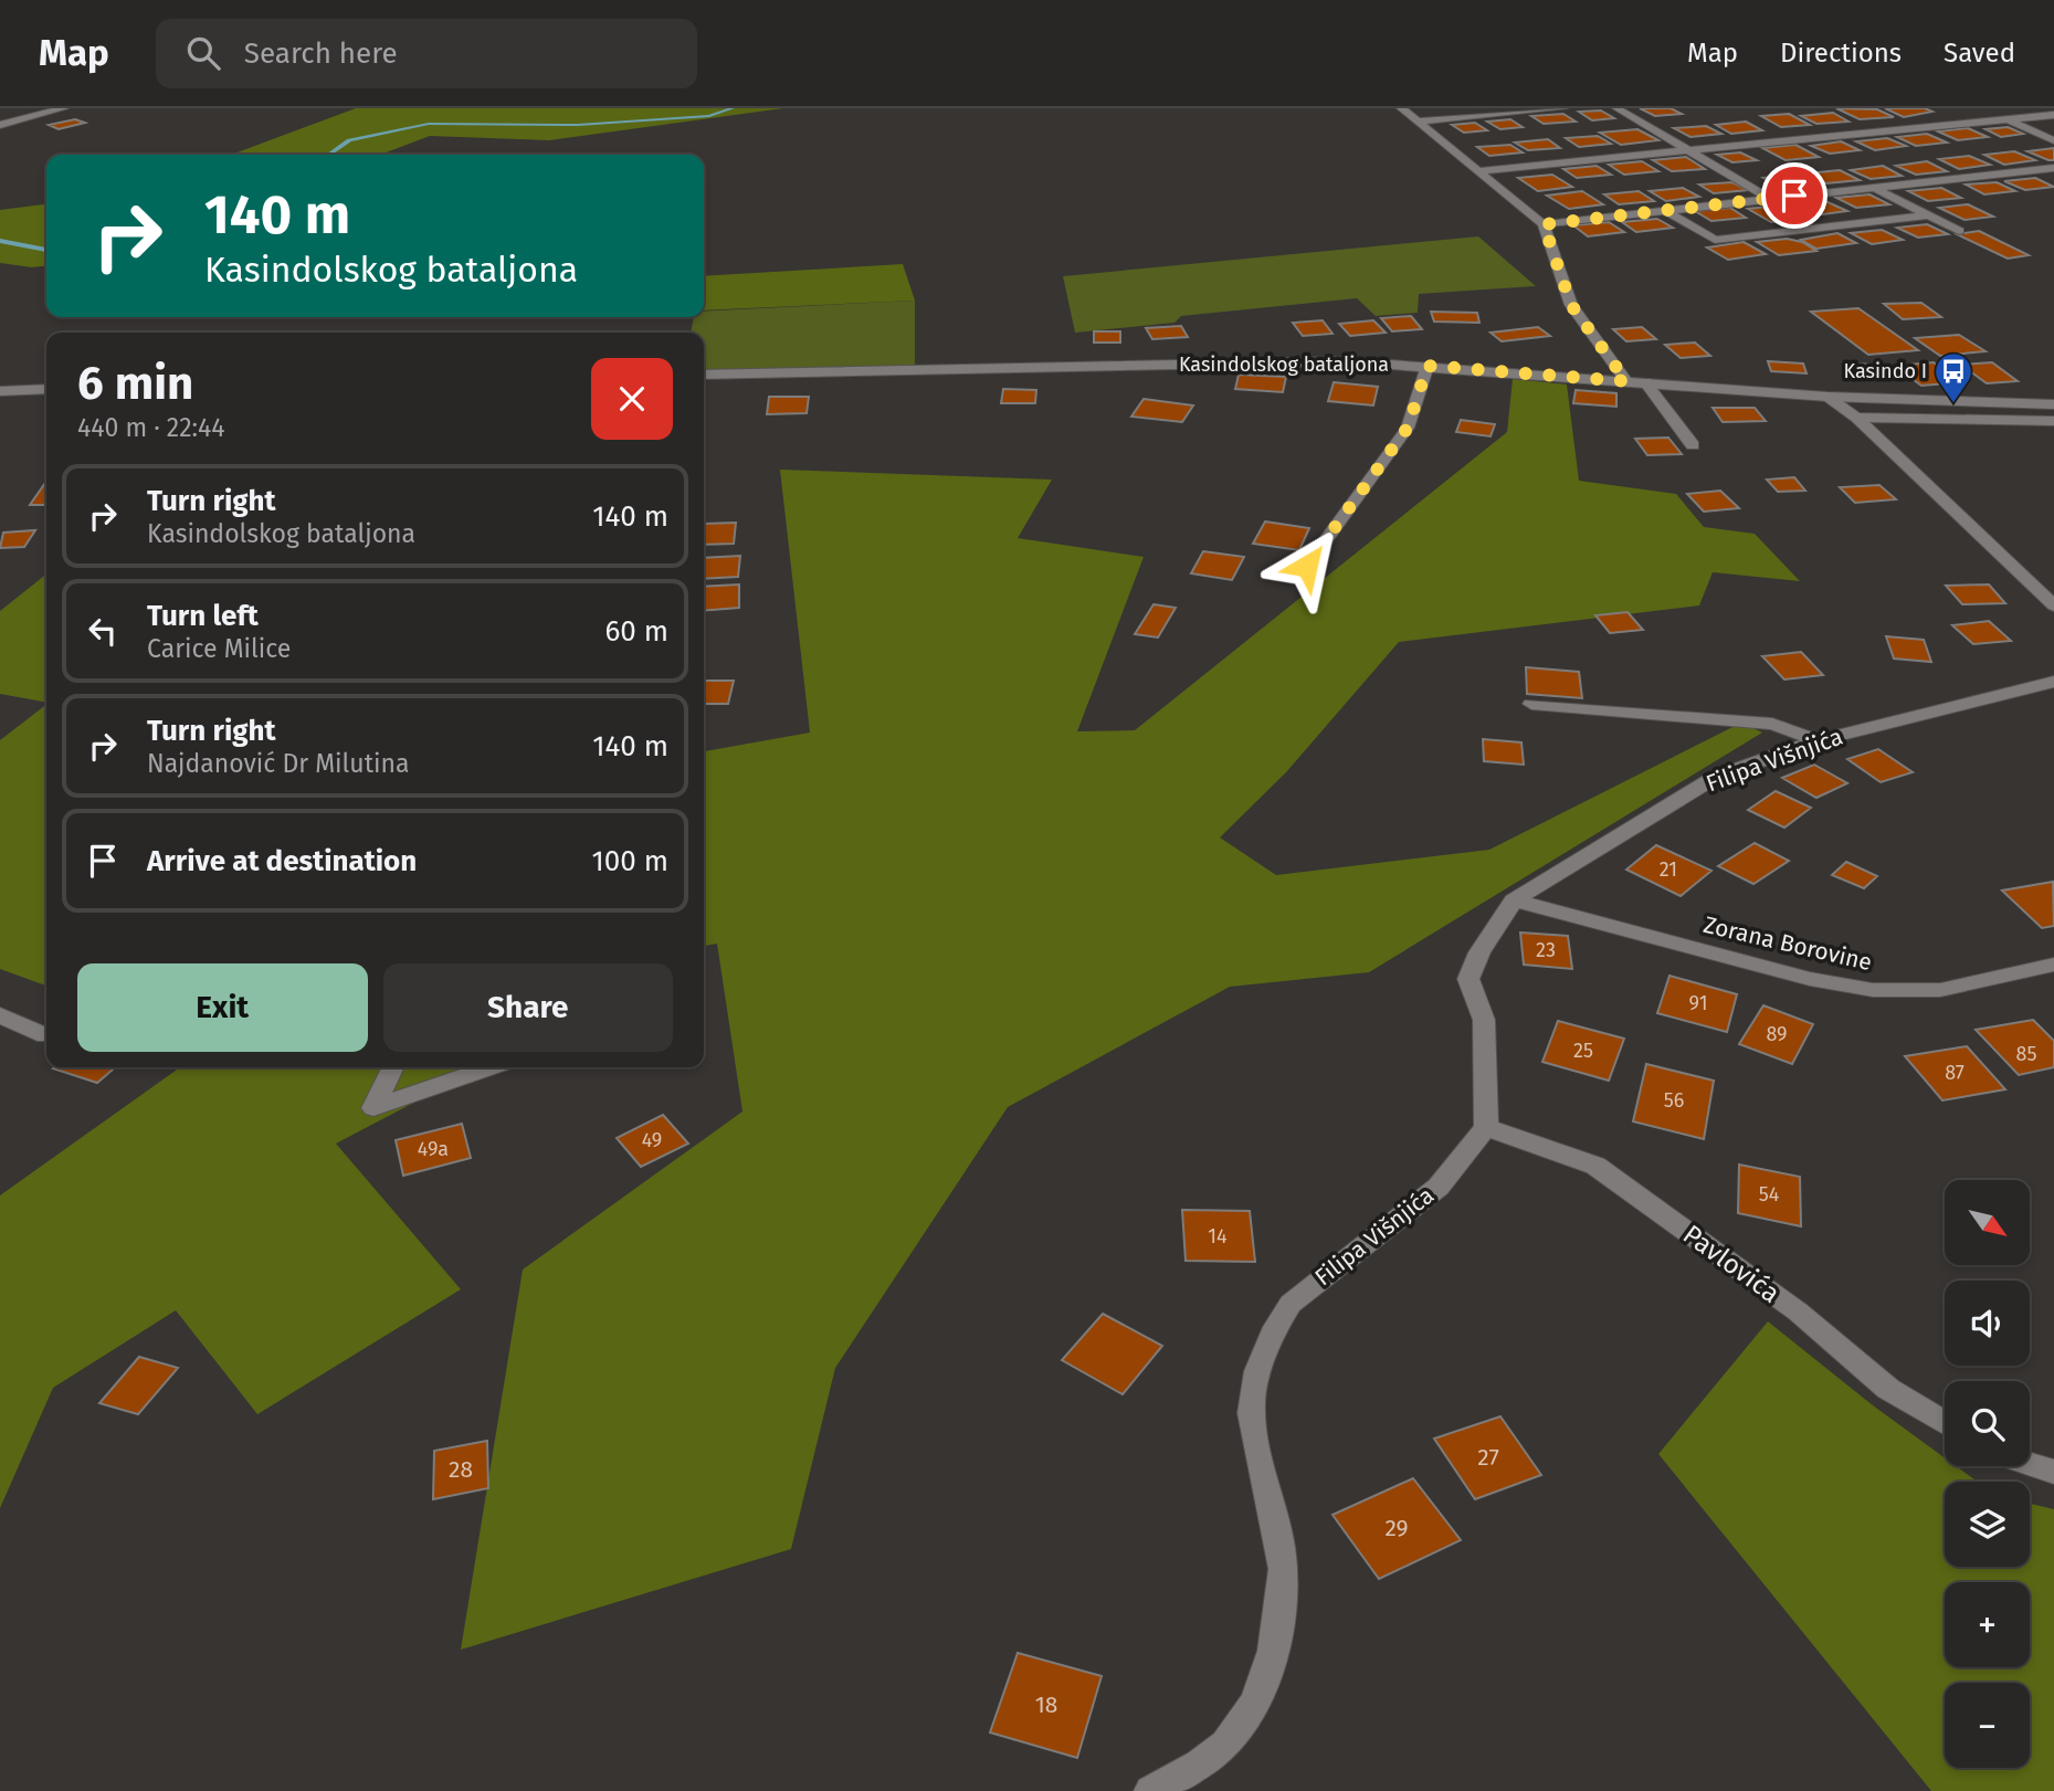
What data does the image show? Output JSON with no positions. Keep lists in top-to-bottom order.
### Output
{
  "streets": {
    "street": [
      "Kasindolskog bataljona",
      "Filipa Višnjića",
      "Zorana Borovine",
      "Pavlovića"
    ]
  },
  "crossings": [
    ["Filipa Višnjića", "Zorana Borovine"],
    ["Filipa Višnjića", "Pavlovića"]
  ],
  "places": {
    "bus stop": ["Kasindo I"]
  },
  "house_numbers": [
    "21",
    "23",
    "91",
    "89",
    "25",
    "85",
    "87",
    "56",
    "49",
    "49a",
    "54",
    "14",
    "27",
    "28",
    "29",
    "18"
  ],
  "north": "bottom right",
  "page": {
    "header": "Map",
    "search": "Search here",
    "nav": ["Map", "Directions", "Saved"],
    "turn": ["140 m", "Kasindolskog bataljona"],
    "heading": ["6 min", "440 m · 22:44"],
    "list": [
      {
        "name": "Turn right",
        "note": "Kasindolskog bataljona",
        "value": "140 m"
      },
      {
        "name": "Turn left",
        "note": "Carice Milice",
        "value": "60 m"
      },
      {
        "name": "Turn right",
        "note": "Najdanović Dr Milutina",
        "value": "140 m"
      },
      {
        "name": "Arrive at destination",
        "value": "100 m"
      }
    ],
    "buttons": ["Exit", "Share"],
    "map_buttons": ["+", "−"]
  }
}
